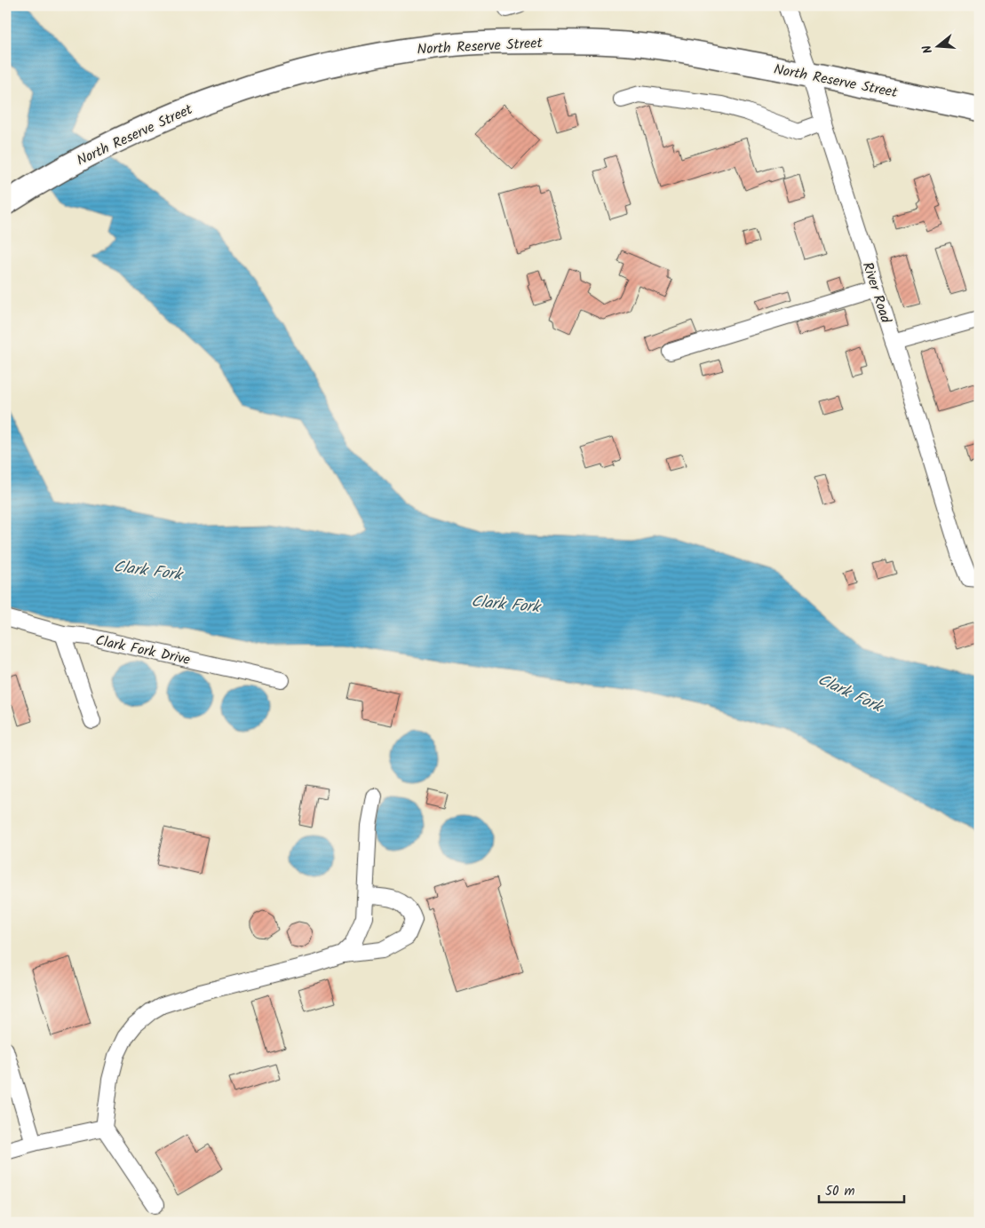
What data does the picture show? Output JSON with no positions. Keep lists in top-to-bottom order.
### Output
{
  "streets": {
    "highway": ["North Reserve Street"],
    "street": ["River Road", "Clark Fork Drive"]
  },
  "crossings": [
    ["North Reserve Street", "River Road"]
  ],
  "water": ["Clark Fork"],
  "scale_bar": "50 m",
  "north": "left"
}
